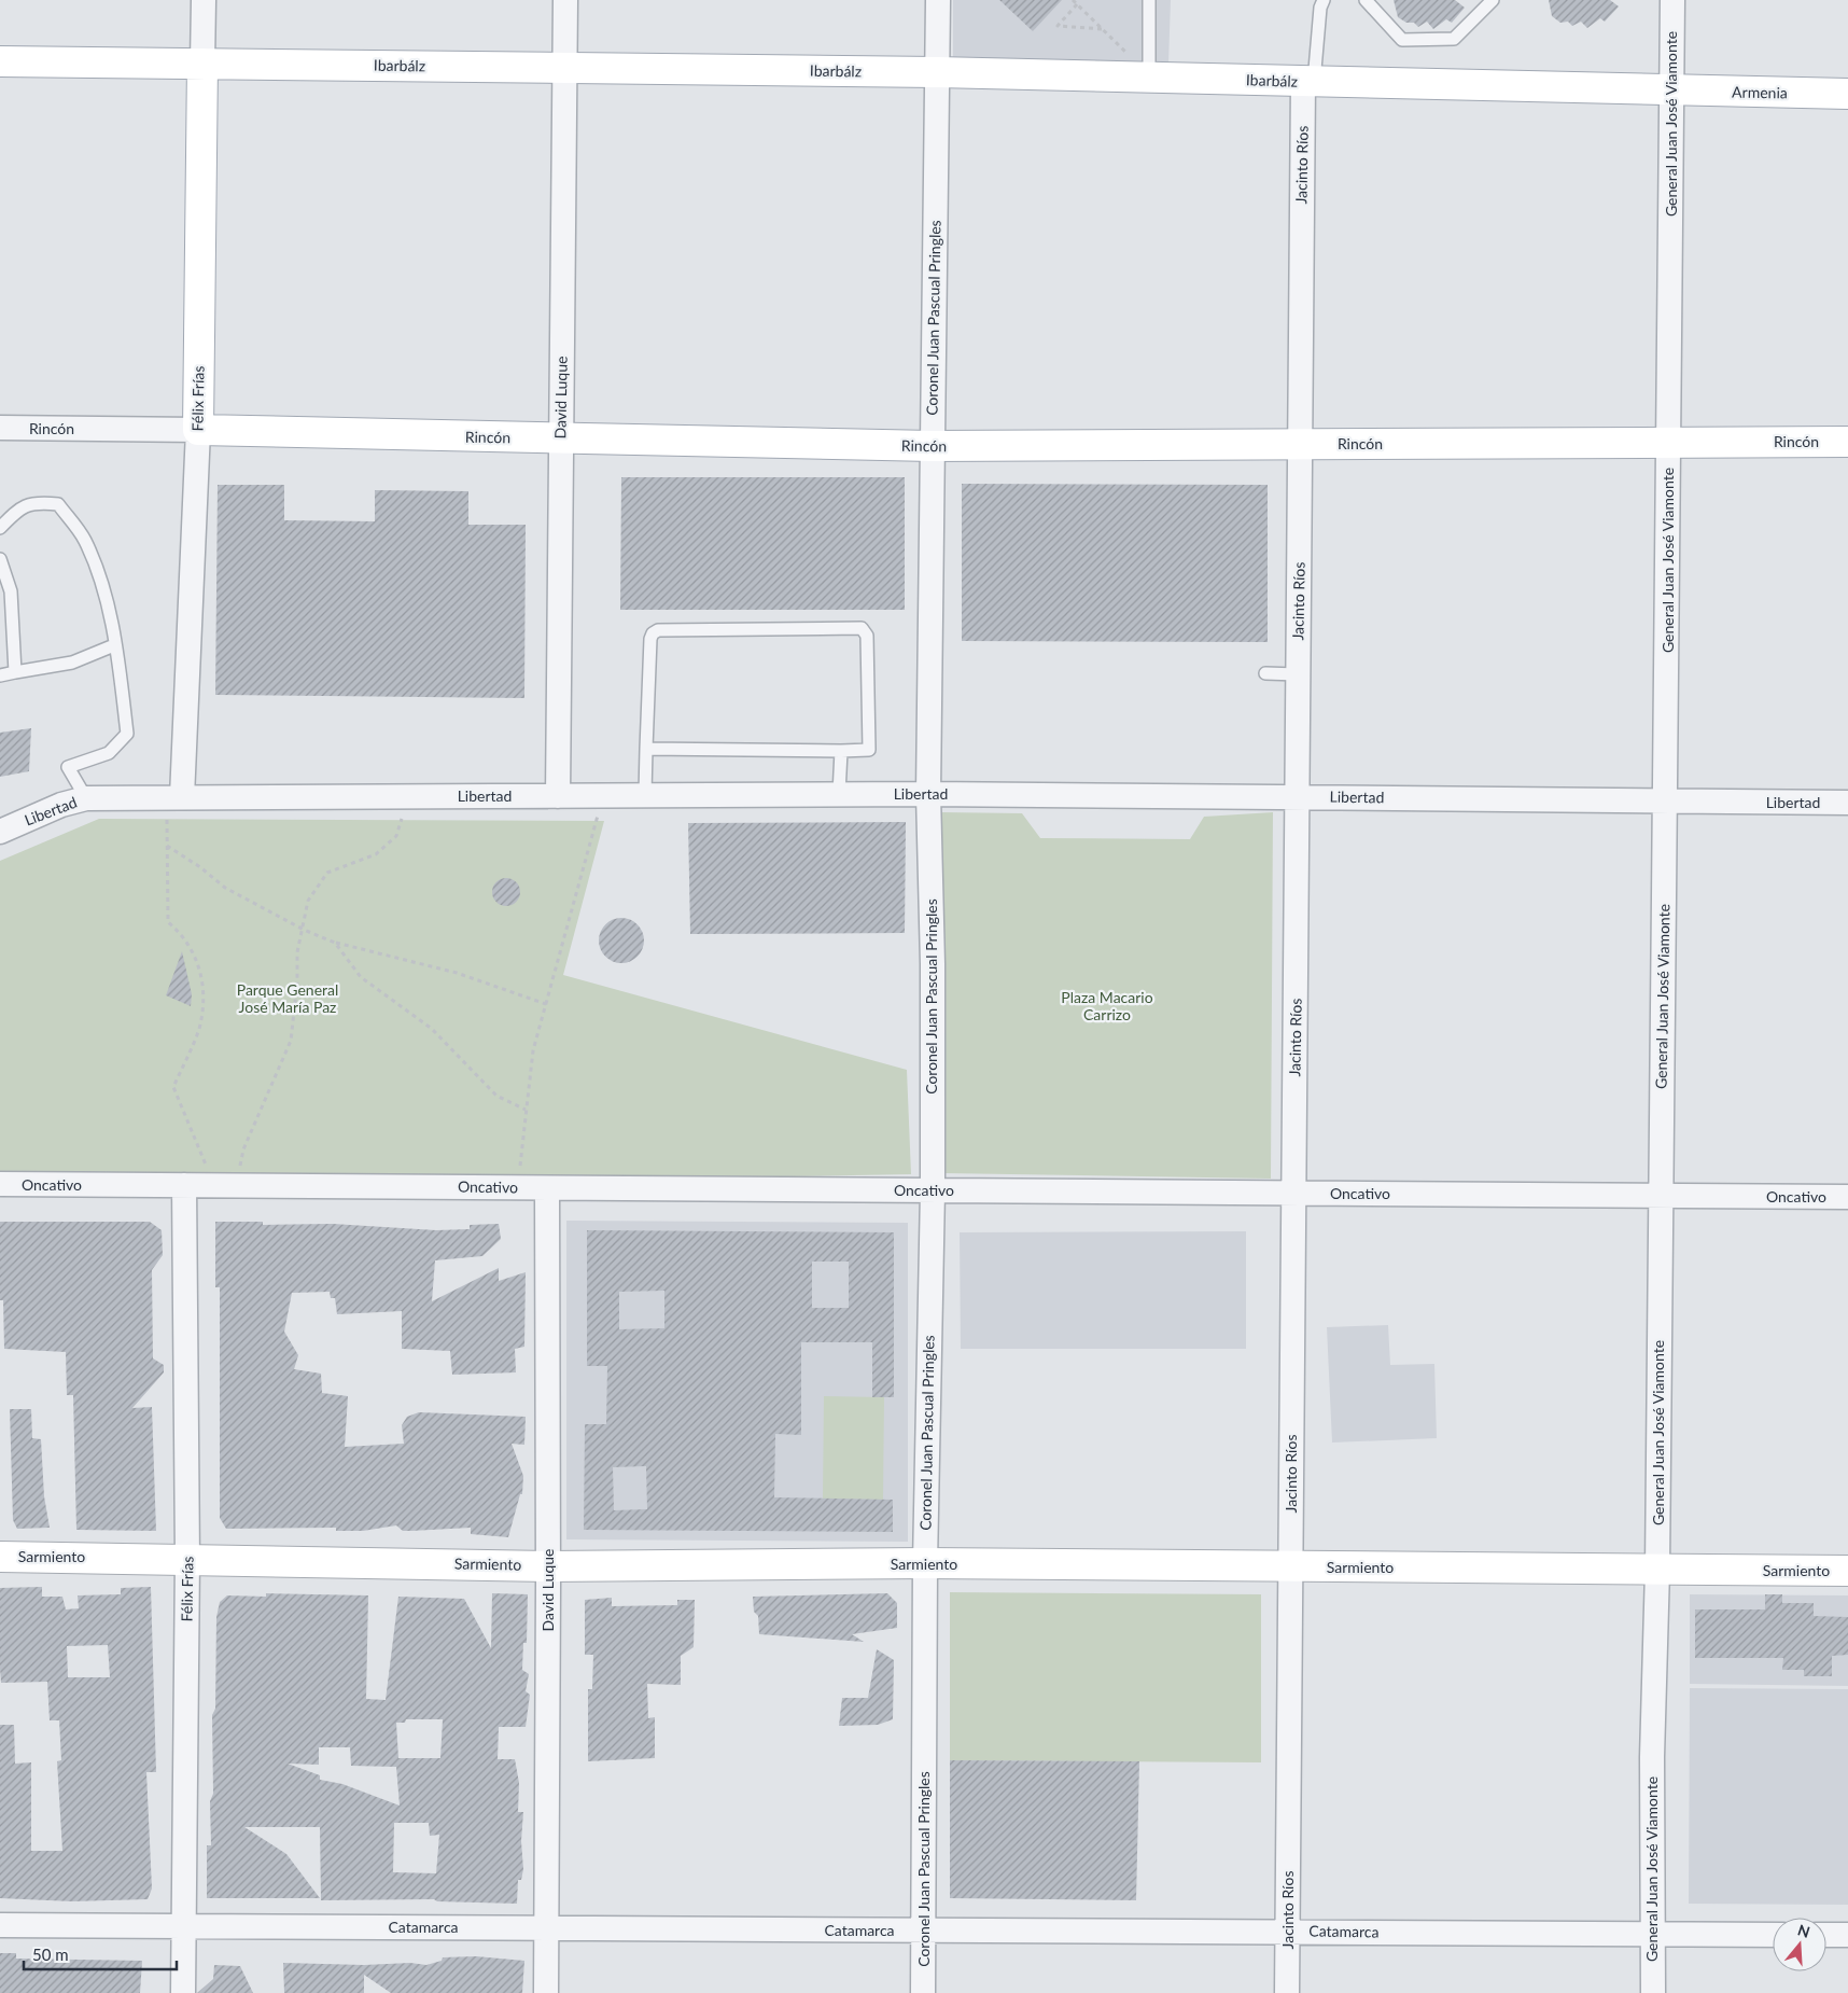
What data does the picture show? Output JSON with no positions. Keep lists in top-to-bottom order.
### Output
{
  "streets": {
    "main road": [
      "Ibarbálz",
      "Armenia",
      "Félix Frías",
      "Rincón",
      "Sarmiento"
    ],
    "street": [
      "General Juan José Viamonte",
      "Jacinto Ríos",
      "Coronel Juan Pascual Pringles",
      "David Luque",
      "Libertad",
      "Oncativo",
      "Catamarca"
    ]
  },
  "crossings": [
    ["Ibarbálz", "Armenia"],
    ["Ibarbálz", "General Juan José Viamonte"],
    ["Ibarbálz", "Jacinto Ríos"],
    ["Ibarbálz", "Coronel Juan Pascual Pringles"],
    ["Ibarbálz", "David Luque"],
    ["Ibarbálz", "Félix Frías"],
    ["Armenia", "General Juan José Viamonte"],
    ["General Juan José Viamonte", "Rincón"],
    ["General Juan José Viamonte", "Libertad"],
    ["General Juan José Viamonte", "Oncativo"],
    ["General Juan José Viamonte", "Sarmiento"],
    ["General Juan José Viamonte", "Catamarca"],
    ["Jacinto Ríos", "Rincón"],
    ["Jacinto Ríos", "Libertad"],
    ["Jacinto Ríos", "Oncativo"],
    ["Jacinto Ríos", "Sarmiento"],
    ["Jacinto Ríos", "Catamarca"],
    ["Coronel Juan Pascual Pringles", "Rincón"],
    ["Coronel Juan Pascual Pringles", "Libertad"],
    ["Coronel Juan Pascual Pringles", "Oncativo"],
    ["Coronel Juan Pascual Pringles", "Sarmiento"],
    ["Coronel Juan Pascual Pringles", "Catamarca"],
    ["David Luque", "Rincón"],
    ["David Luque", "Libertad"],
    ["David Luque", "Oncativo"],
    ["David Luque", "Sarmiento"],
    ["David Luque", "Catamarca"],
    ["Félix Frías", "Rincón"],
    ["Félix Frías", "Libertad"],
    ["Félix Frías", "Oncativo"],
    ["Félix Frías", "Sarmiento"],
    ["Félix Frías", "Catamarca"]
  ],
  "parks": ["Parque General José María Paz", "Plaza Macario Carrizo"],
  "scale_bar": "50 m",
  "north": "top"
}
